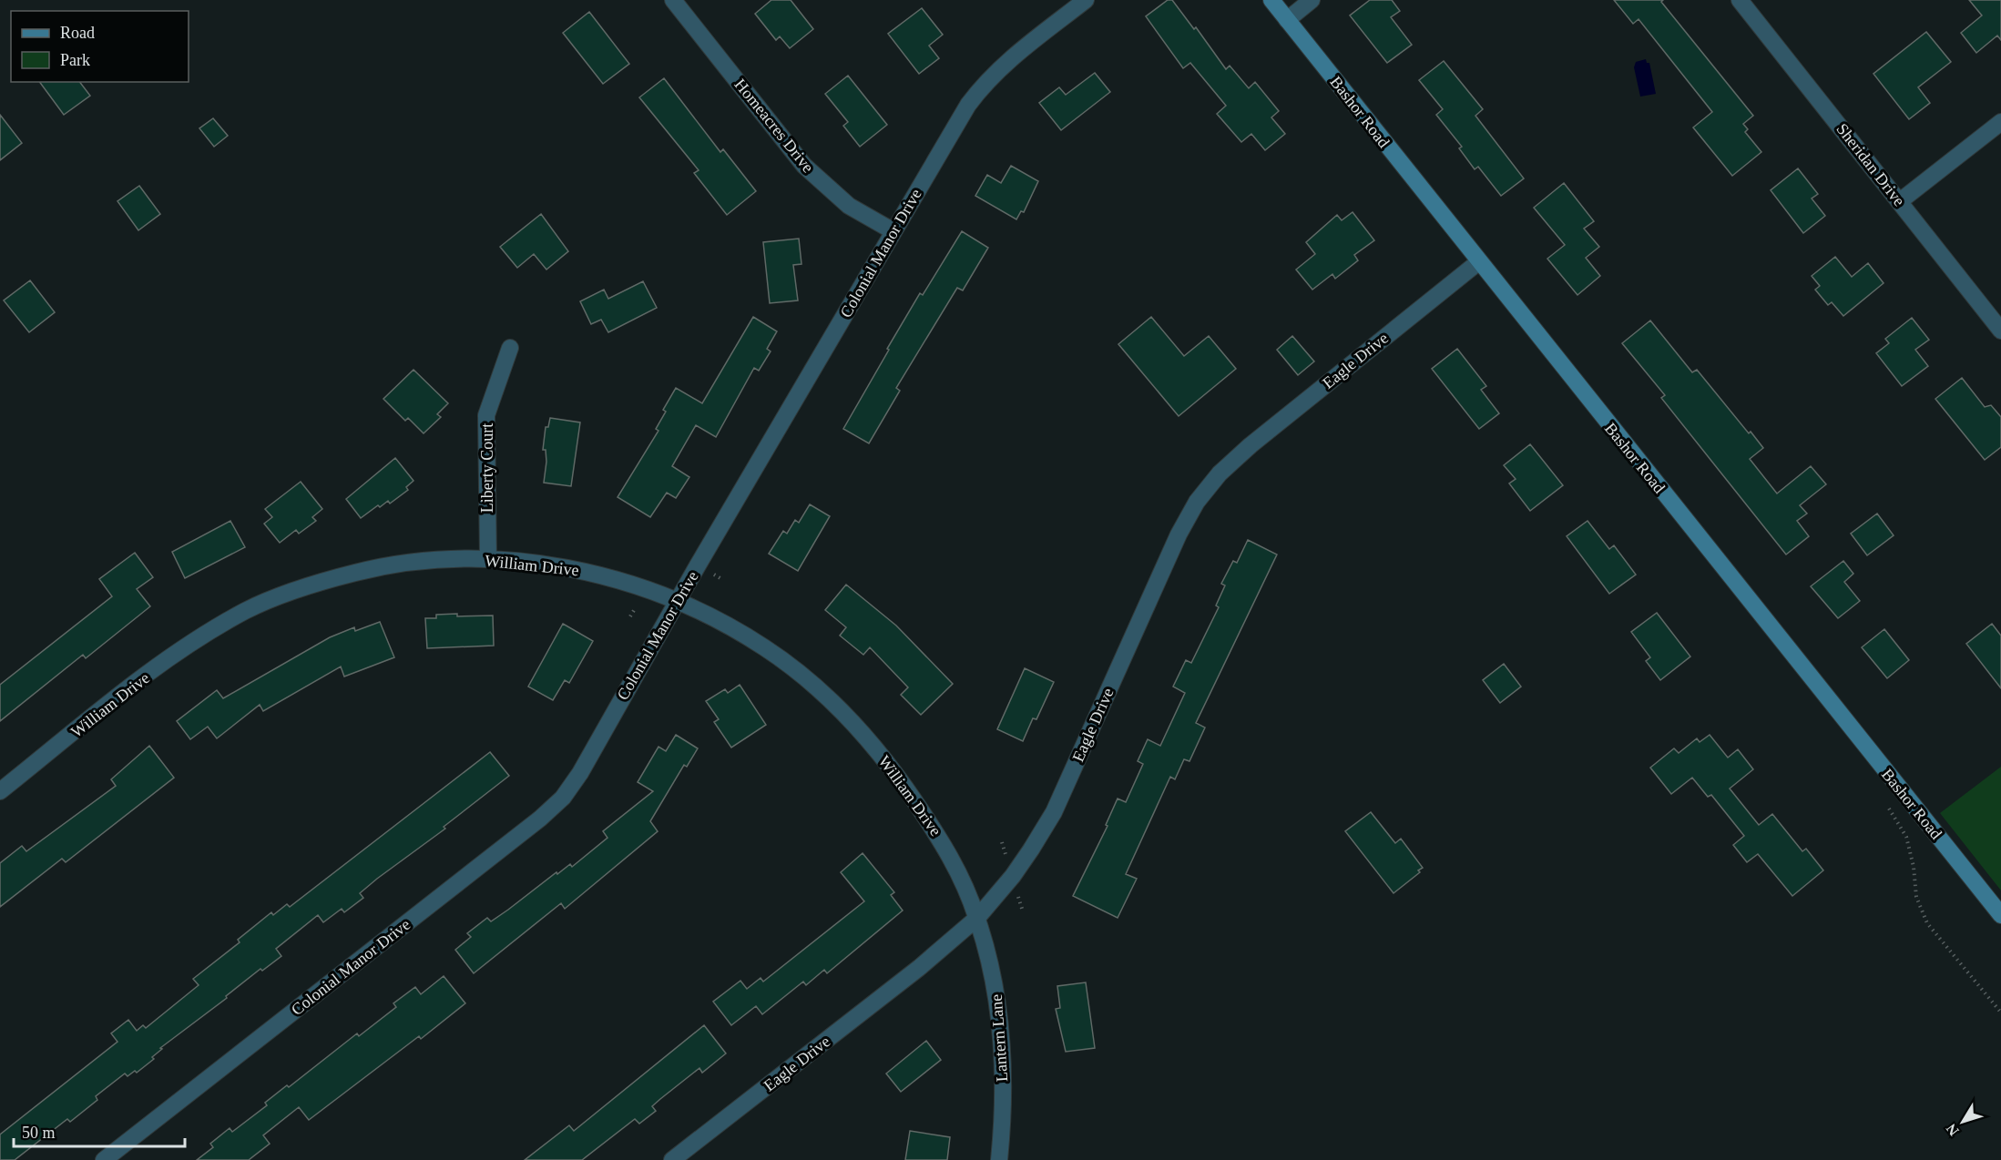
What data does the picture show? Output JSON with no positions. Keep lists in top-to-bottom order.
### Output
{
  "streets": {
    "street": [
      "Bashor Road",
      "Homeacres Drive",
      "Sheridan Drive",
      "Colonial Manor Drive",
      "Eagle Drive",
      "Liberty Court",
      "William Drive",
      "Lantern Lane"
    ]
  },
  "crossings": [
    ["Bashor Road", "Eagle Drive"],
    ["Homeacres Drive", "Colonial Manor Drive"],
    ["Colonial Manor Drive", "William Drive"],
    ["Eagle Drive", "William Drive"],
    ["Eagle Drive", "Lantern Lane"],
    ["Liberty Court", "William Drive"],
    ["William Drive", "Lantern Lane"]
  ],
  "legend": ["Road", "Park"],
  "scale_bar": "50 m",
  "north": "bottom left"
}
